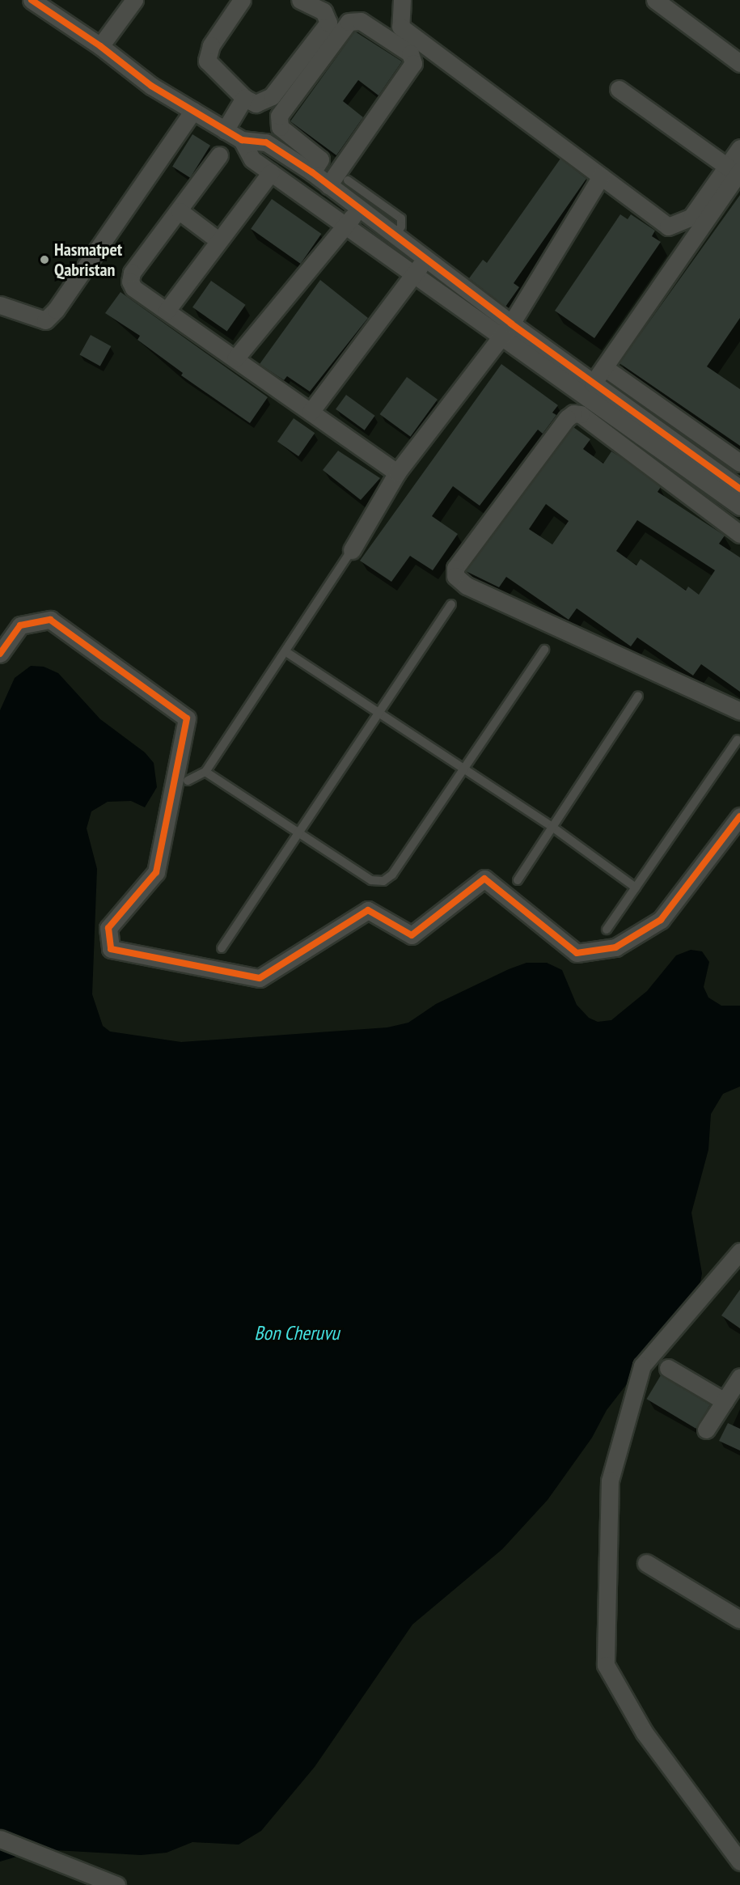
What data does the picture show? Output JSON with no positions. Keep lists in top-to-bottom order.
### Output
{
  "water": ["Bon Cheruvu"],
  "places": ["Hasmatpet Qabristan"]
}
